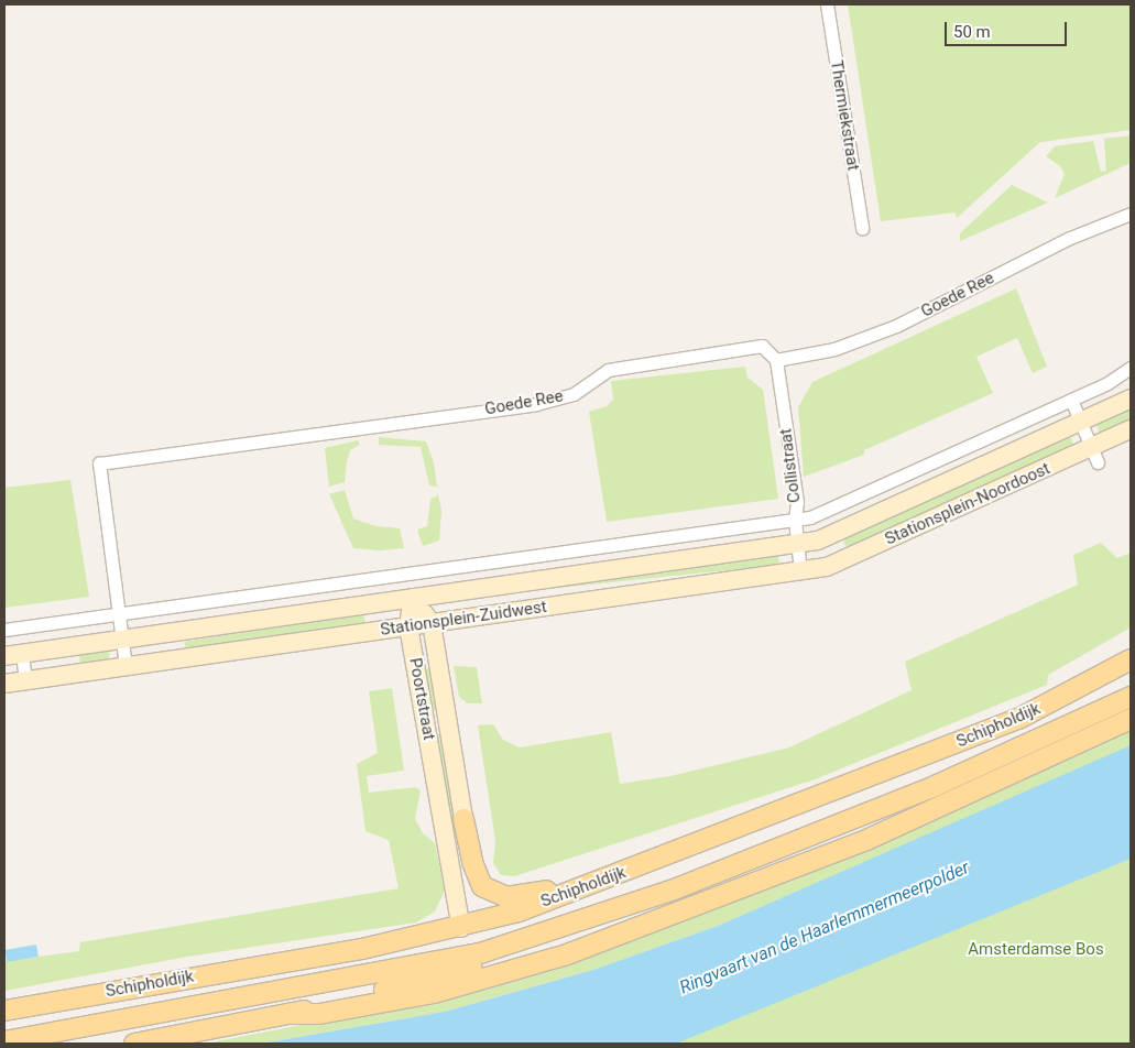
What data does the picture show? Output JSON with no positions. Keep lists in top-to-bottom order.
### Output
{
  "streets": {
    "main road": ["Schipholdijk"],
    "street": [
      "Thermiekstraat",
      "Goede Ree",
      "Collistraat",
      "Stationsplein-Noordoost",
      "Stationsplein-Zuidwest",
      "Poortstraat"
    ]
  },
  "crossings": [
    ["Goede Ree", "Collistraat"],
    ["Collistraat", "Stationsplein-Noordoost"],
    ["Collistraat", "Stationsplein-Zuidwest"],
    ["Stationsplein-Noordoost", "Stationsplein-Zuidwest"],
    ["Stationsplein-Zuidwest", "Poortstraat"],
    ["Poortstraat", "Schipholdijk"]
  ],
  "water": ["Ringvaart van de Haarlemmermeerpolder"],
  "parks": ["Amsterdamse Bos"],
  "scale_bar": "50 m"
}
